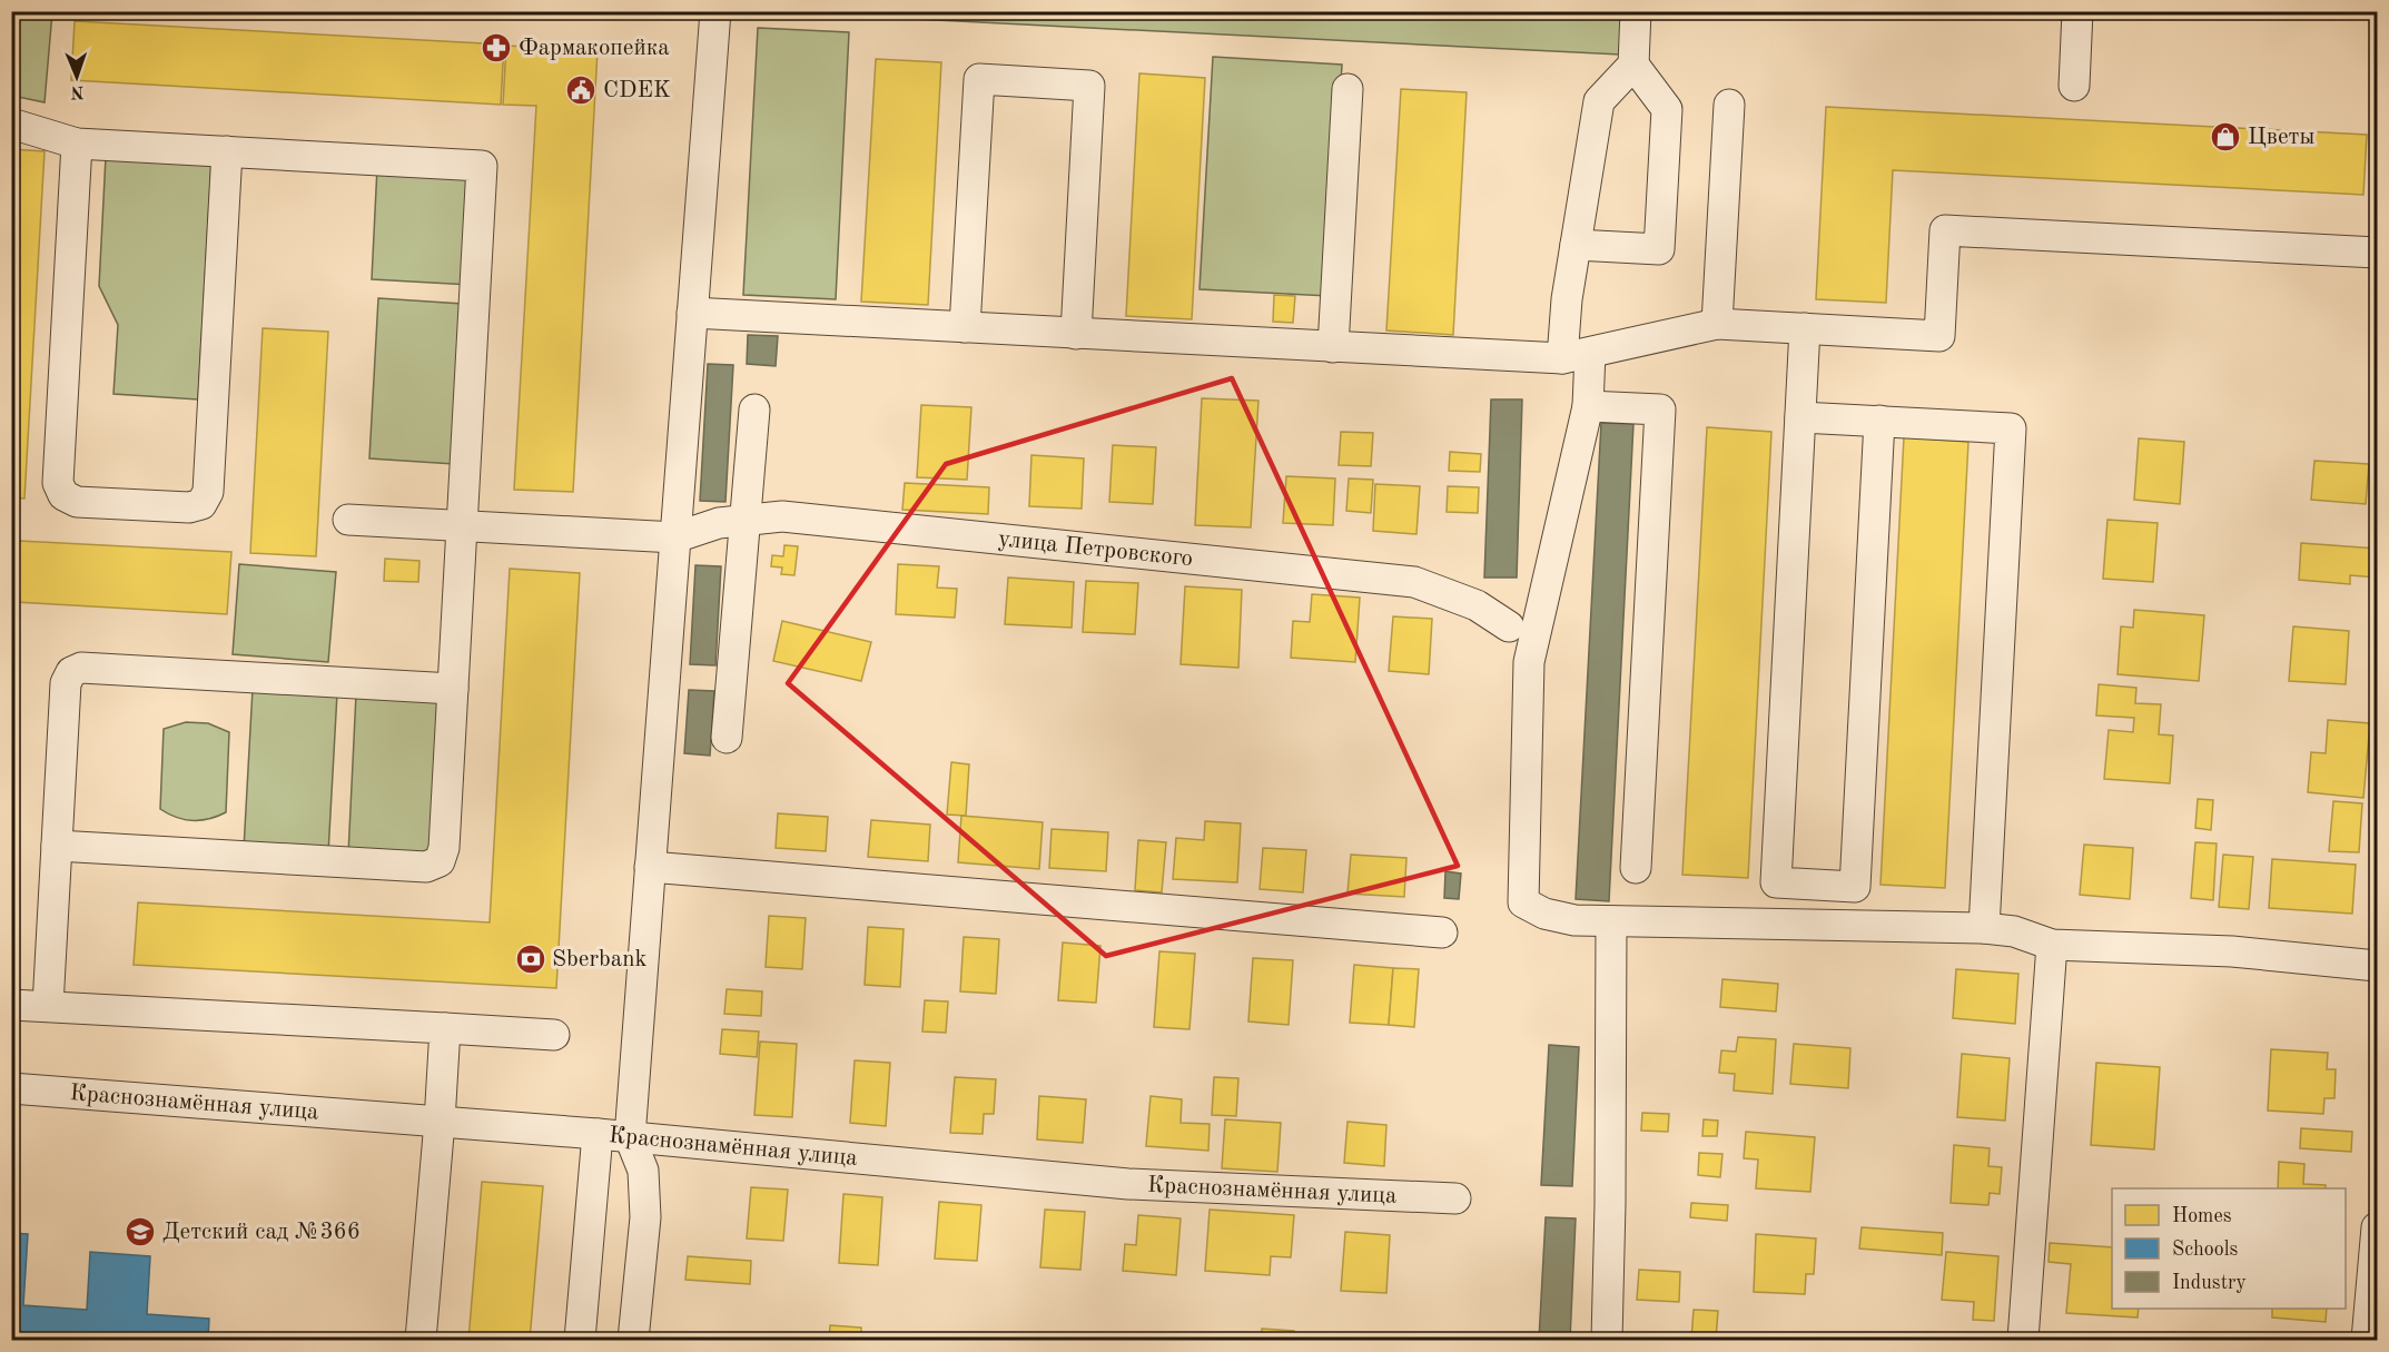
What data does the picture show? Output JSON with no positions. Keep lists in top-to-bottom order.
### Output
{
  "streets": {
    "street": ["улица Петровского", "Краснознамённая улица"]
  },
  "places": {
    "pharmacy": ["Фармакопейка"],
    "public building": ["CDEK"],
    "shop": ["Цветы"],
    "bank": ["Sberbank"],
    "school or university": ["Детский сад №366"]
  },
  "legend": ["Homes", "Schools", "Industry"],
  "north": "bottom"
}
